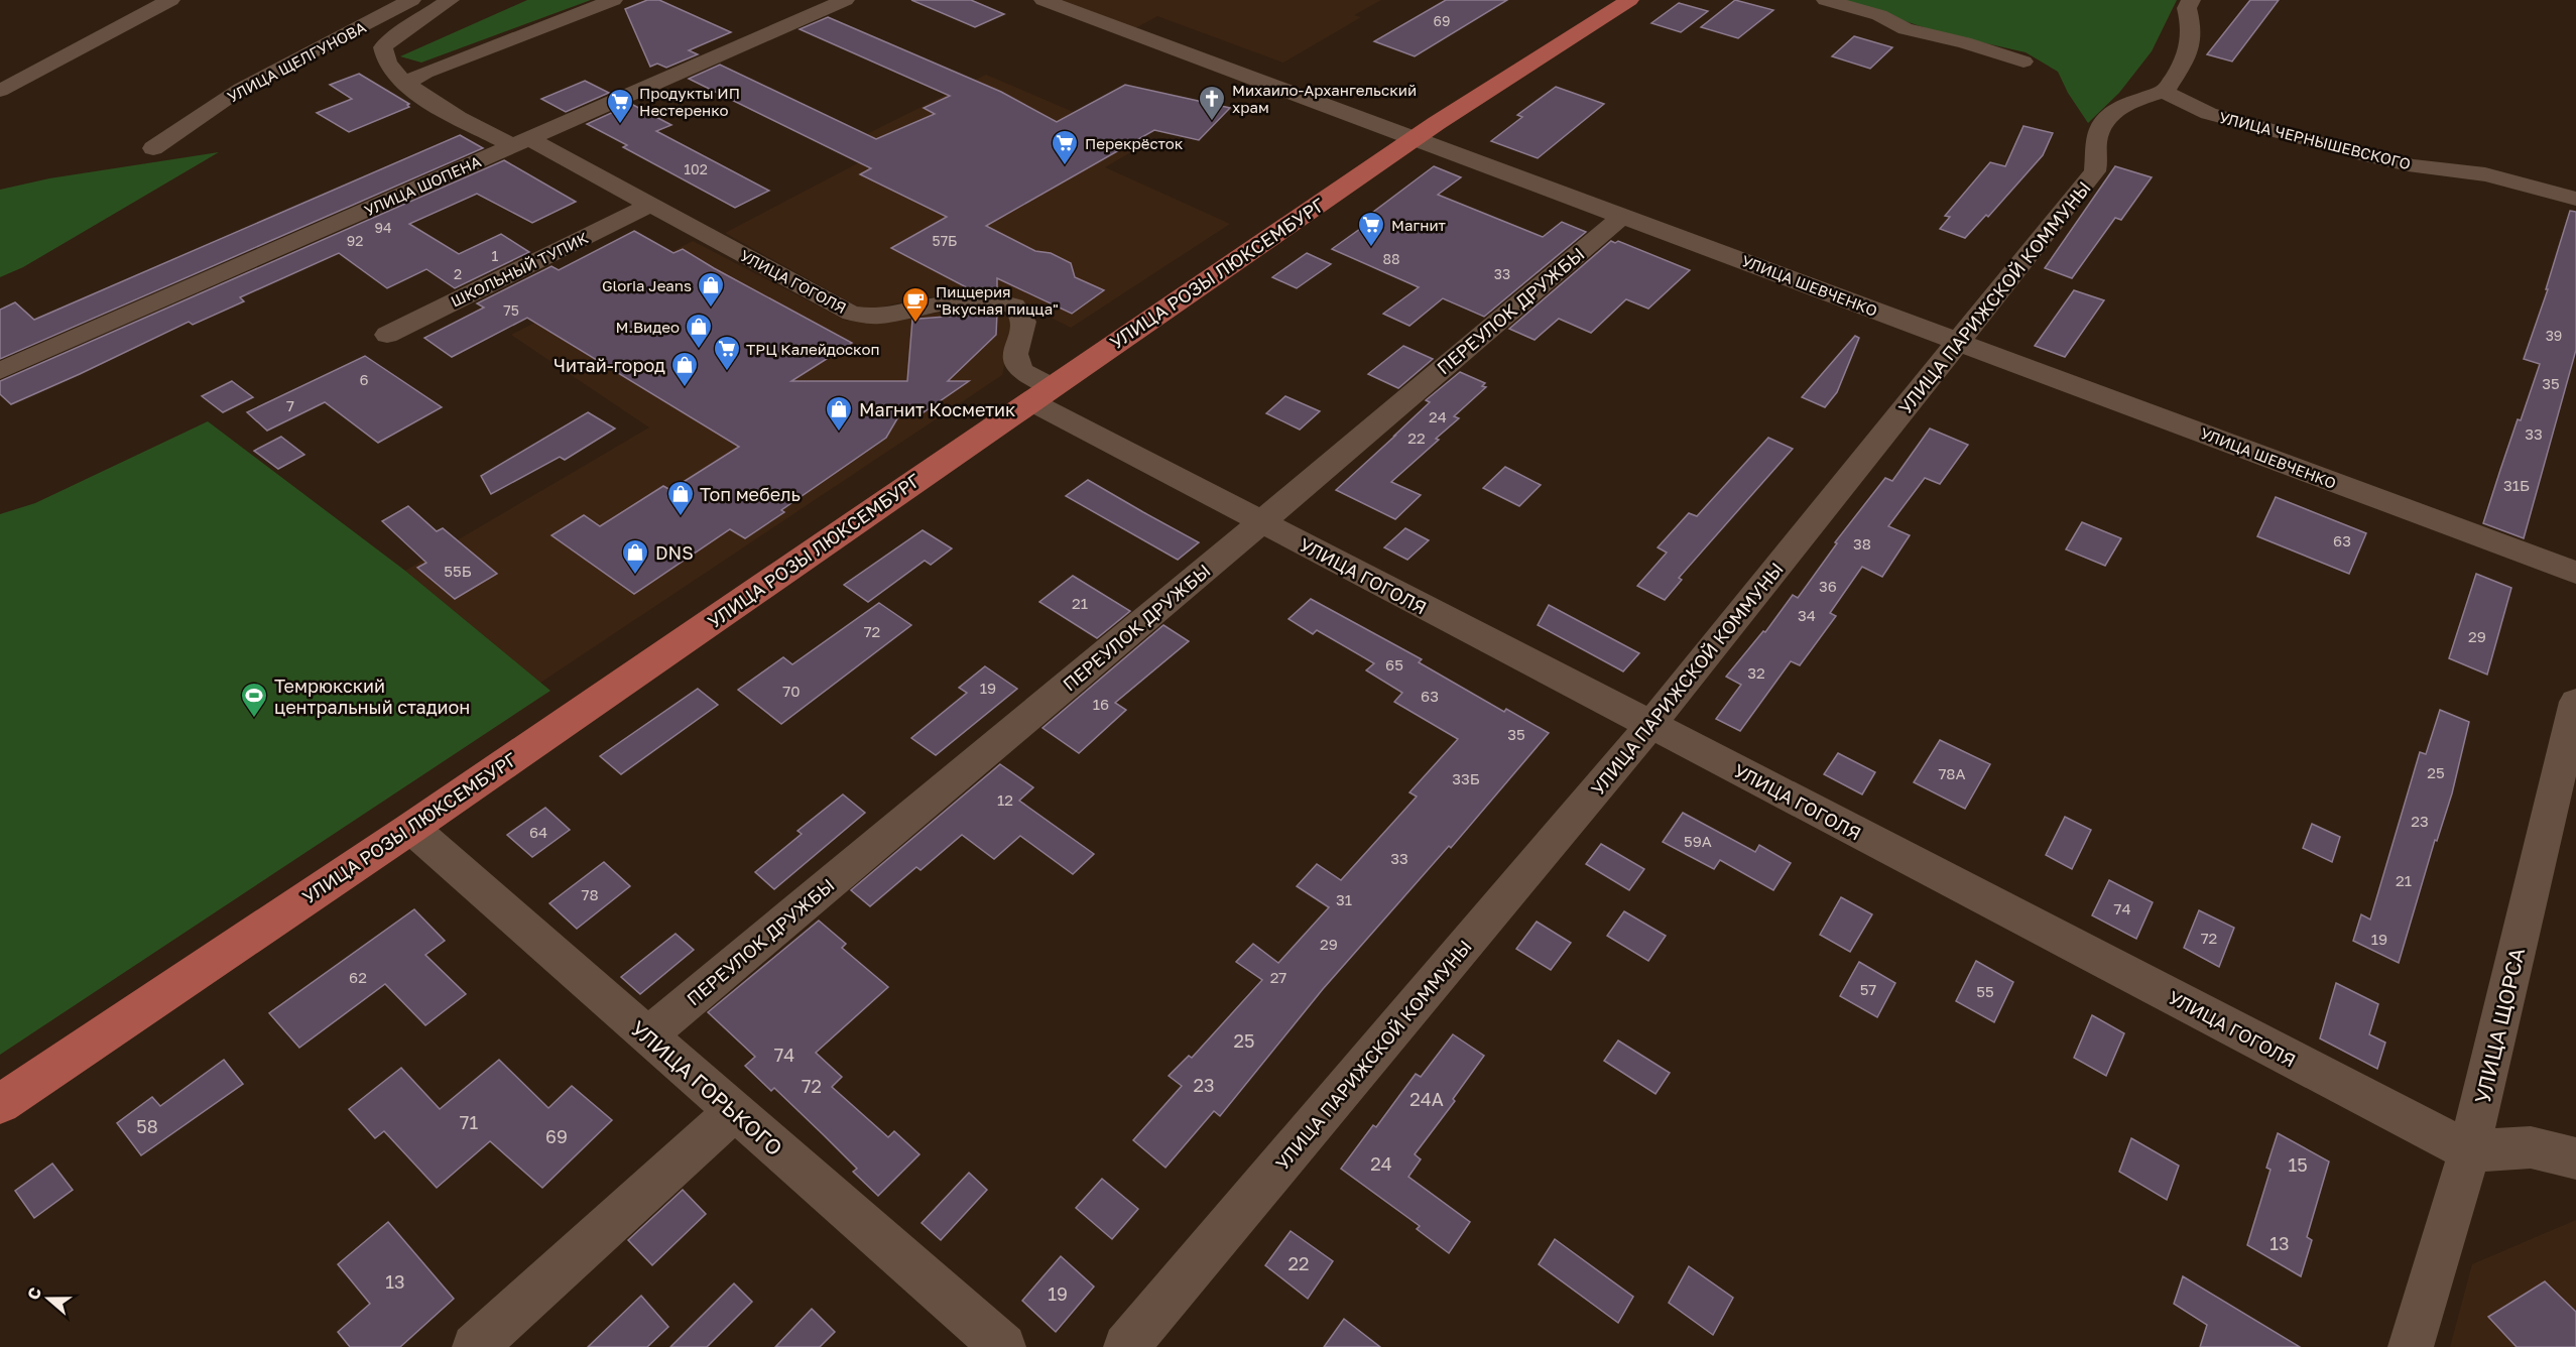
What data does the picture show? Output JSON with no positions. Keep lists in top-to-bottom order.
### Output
{
  "streets": {
    "main road": ["УЛИЦА РОЗЫ ЛЮКСЕМБУРГ"],
    "street": [
      "УЛИЦА ЩЕЛГУНОВА",
      "УЛИЦА ЧЕРНЫШЕВСКОГО",
      "УЛИЦА ШОПЕНА",
      "ШКОЛЬНЫЙ ТУПИК",
      "УЛИЦА ГОГОЛЯ",
      "УЛИЦА ШЕВЧЕНКО",
      "УЛИЦА ПАРИЖСКОЙ КОММУНЫ",
      "ПЕРЕУЛОК ДРУЖБЫ",
      "УЛИЦА ЩОРСА",
      "УЛИЦА ГОРЬКОГО"
    ]
  },
  "crossings": [
    ["УЛИЦА ЧЕРНЫШЕВСКОГО", "УЛИЦА ПАРИЖСКОЙ КОММУНЫ"],
    ["УЛИЦА ШОПЕНА", "УЛИЦА ГОГОЛЯ"],
    ["ШКОЛЬНЫЙ ТУПИК", "УЛИЦА ГОГОЛЯ"],
    ["УЛИЦА РОЗЫ ЛЮКСЕМБУРГ", "УЛИЦА ГОГОЛЯ"],
    ["УЛИЦА РОЗЫ ЛЮКСЕМБУРГ", "УЛИЦА ШЕВЧЕНКО"],
    ["УЛИЦА РОЗЫ ЛЮКСЕМБУРГ", "УЛИЦА ГОРЬКОГО"],
    ["УЛИЦА ГОГОЛЯ", "УЛИЦА ПАРИЖСКОЙ КОММУНЫ"],
    ["УЛИЦА ГОГОЛЯ", "ПЕРЕУЛОК ДРУЖБЫ"],
    ["УЛИЦА ГОГОЛЯ", "УЛИЦА ЩОРСА"],
    ["УЛИЦА ШЕВЧЕНКО", "УЛИЦА ПАРИЖСКОЙ КОММУНЫ"],
    ["УЛИЦА ШЕВЧЕНКО", "ПЕРЕУЛОК ДРУЖБЫ"],
    ["ПЕРЕУЛОК ДРУЖБЫ", "УЛИЦА ГОРЬКОГО"]
  ],
  "places": {
    "church": ["Михаило-Архангельский храм"],
    "supermarket": [
      "Продукты ИП Нестеренко",
      "Перекрёсток",
      "Магнит",
      "ТРЦ Калейдоскоп"
    ],
    "shop": [
      "Gloria Jeans",
      "М.Видео",
      "Читай-город",
      "Магнит Косметик",
      "Топ мебель",
      "DNS"
    ],
    "cafe": ["Пиццерия \"Вкусная пицца\""],
    "sports": ["Темрюкский центральный стадион"]
  },
  "house_numbers": [
    "69",
    "102",
    "94",
    "92",
    "57Б",
    "1",
    "88",
    "2",
    "33",
    "75",
    "39",
    "6",
    "35",
    "7",
    "24",
    "33",
    "22",
    "31Б",
    "63",
    "38",
    "55Б",
    "36",
    "21",
    "34",
    "72",
    "29",
    "65",
    "32",
    "19",
    "70",
    "63",
    "16",
    "35",
    "25",
    "78А",
    "33Б",
    "12",
    "23",
    "64",
    "59А",
    "33",
    "21",
    "78",
    "31",
    "74",
    "72",
    "19",
    "29",
    "62",
    "27",
    "57",
    "55",
    "25",
    "74",
    "23",
    "72",
    "24А",
    "71",
    "58",
    "69",
    "24",
    "15",
    "13",
    "22",
    "13",
    "19"
  ],
  "north": "left"
}
